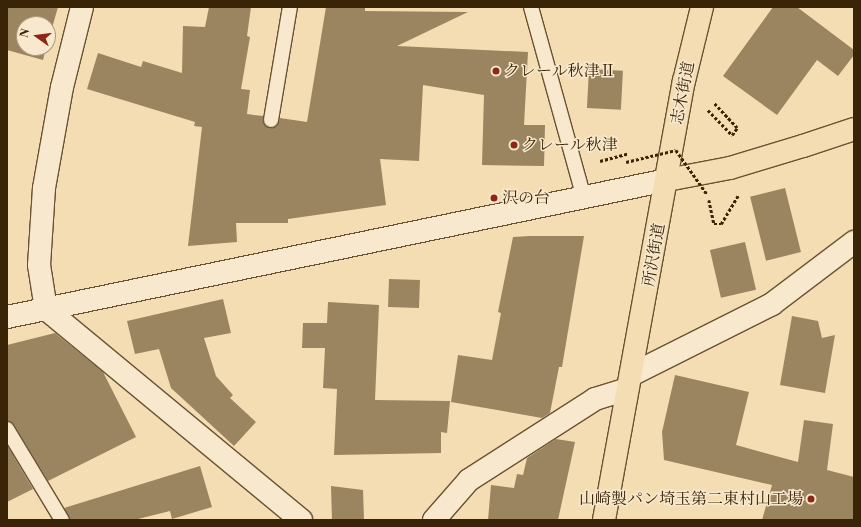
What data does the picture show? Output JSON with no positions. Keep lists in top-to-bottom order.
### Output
{
  "streets": {
    "main road": ["志木街道", "所沢街道"]
  },
  "crossings": [
    ["志木街道", "所沢街道"]
  ],
  "places": [
    "クレール秋津Ⅱ",
    "クレール秋津",
    "沢の台",
    "山崎製パン埼玉第二東村山工場"
  ],
  "north": "left"
}
